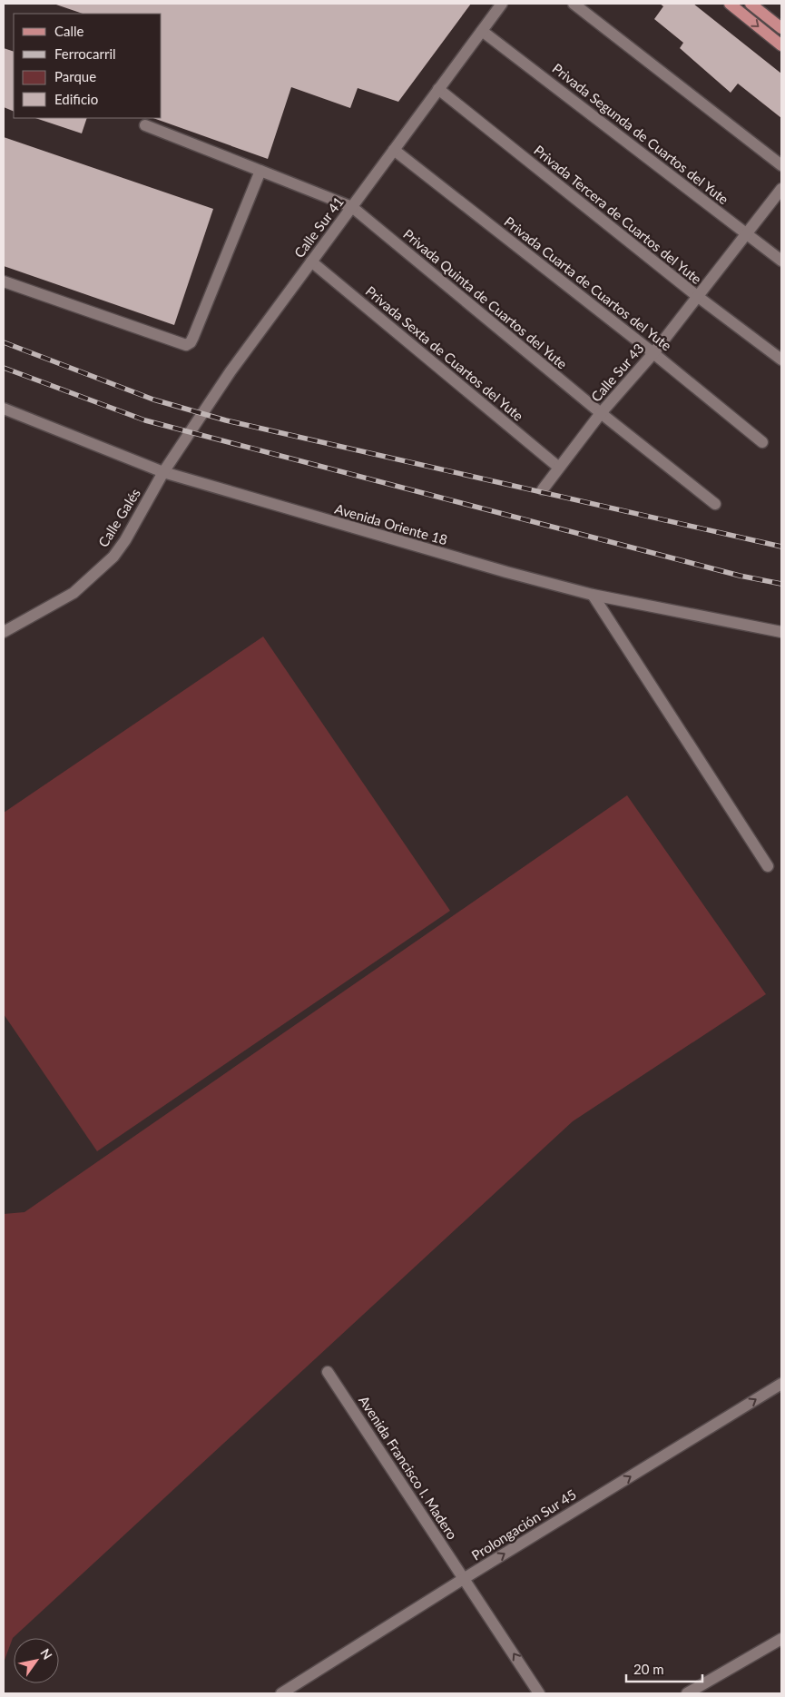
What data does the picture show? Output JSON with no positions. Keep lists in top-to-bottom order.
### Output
{
  "streets": {
    "street": [
      "Privada Segunda de Cuartos del Yute",
      "Privada Tercera de Cuartos del Yute",
      "Calle Sur 41",
      "Privada Cuarta de Cuartos del Yute",
      "Privada Quinta de Cuartos del Yute",
      "Privada Sexta de Cuartos del Yute",
      "Calle Sur 43",
      "Calle Galés",
      "Avenida Oriente 18",
      "Avenida Francisco I. Madero",
      "Prolongación Sur 45"
    ]
  },
  "crossings": [
    ["Privada Segunda de Cuartos del Yute", "Calle Sur 41"],
    ["Privada Segunda de Cuartos del Yute", "Calle Sur 43"],
    ["Privada Tercera de Cuartos del Yute", "Calle Sur 41"],
    ["Privada Tercera de Cuartos del Yute", "Calle Sur 43"],
    ["Calle Sur 41", "Privada Cuarta de Cuartos del Yute"],
    ["Calle Sur 41", "Privada Quinta de Cuartos del Yute"],
    ["Calle Sur 41", "Privada Sexta de Cuartos del Yute"],
    ["Calle Sur 41", "Calle Galés"],
    ["Calle Sur 41", "Avenida Oriente 18"],
    ["Privada Cuarta de Cuartos del Yute", "Calle Sur 43"],
    ["Privada Quinta de Cuartos del Yute", "Calle Sur 43"],
    ["Privada Sexta de Cuartos del Yute", "Calle Sur 43"],
    ["Calle Galés", "Avenida Oriente 18"],
    ["Avenida Francisco I. Madero", "Prolongación Sur 45"]
  ],
  "one_way": ["Avenida Francisco I. Madero", "Prolongación Sur 45"],
  "legend": [
    "Calle",
    "Ferrocarril",
    "Parque",
    "Edificio"
  ],
  "scale_bar": "20 m",
  "north": "top right"
}
